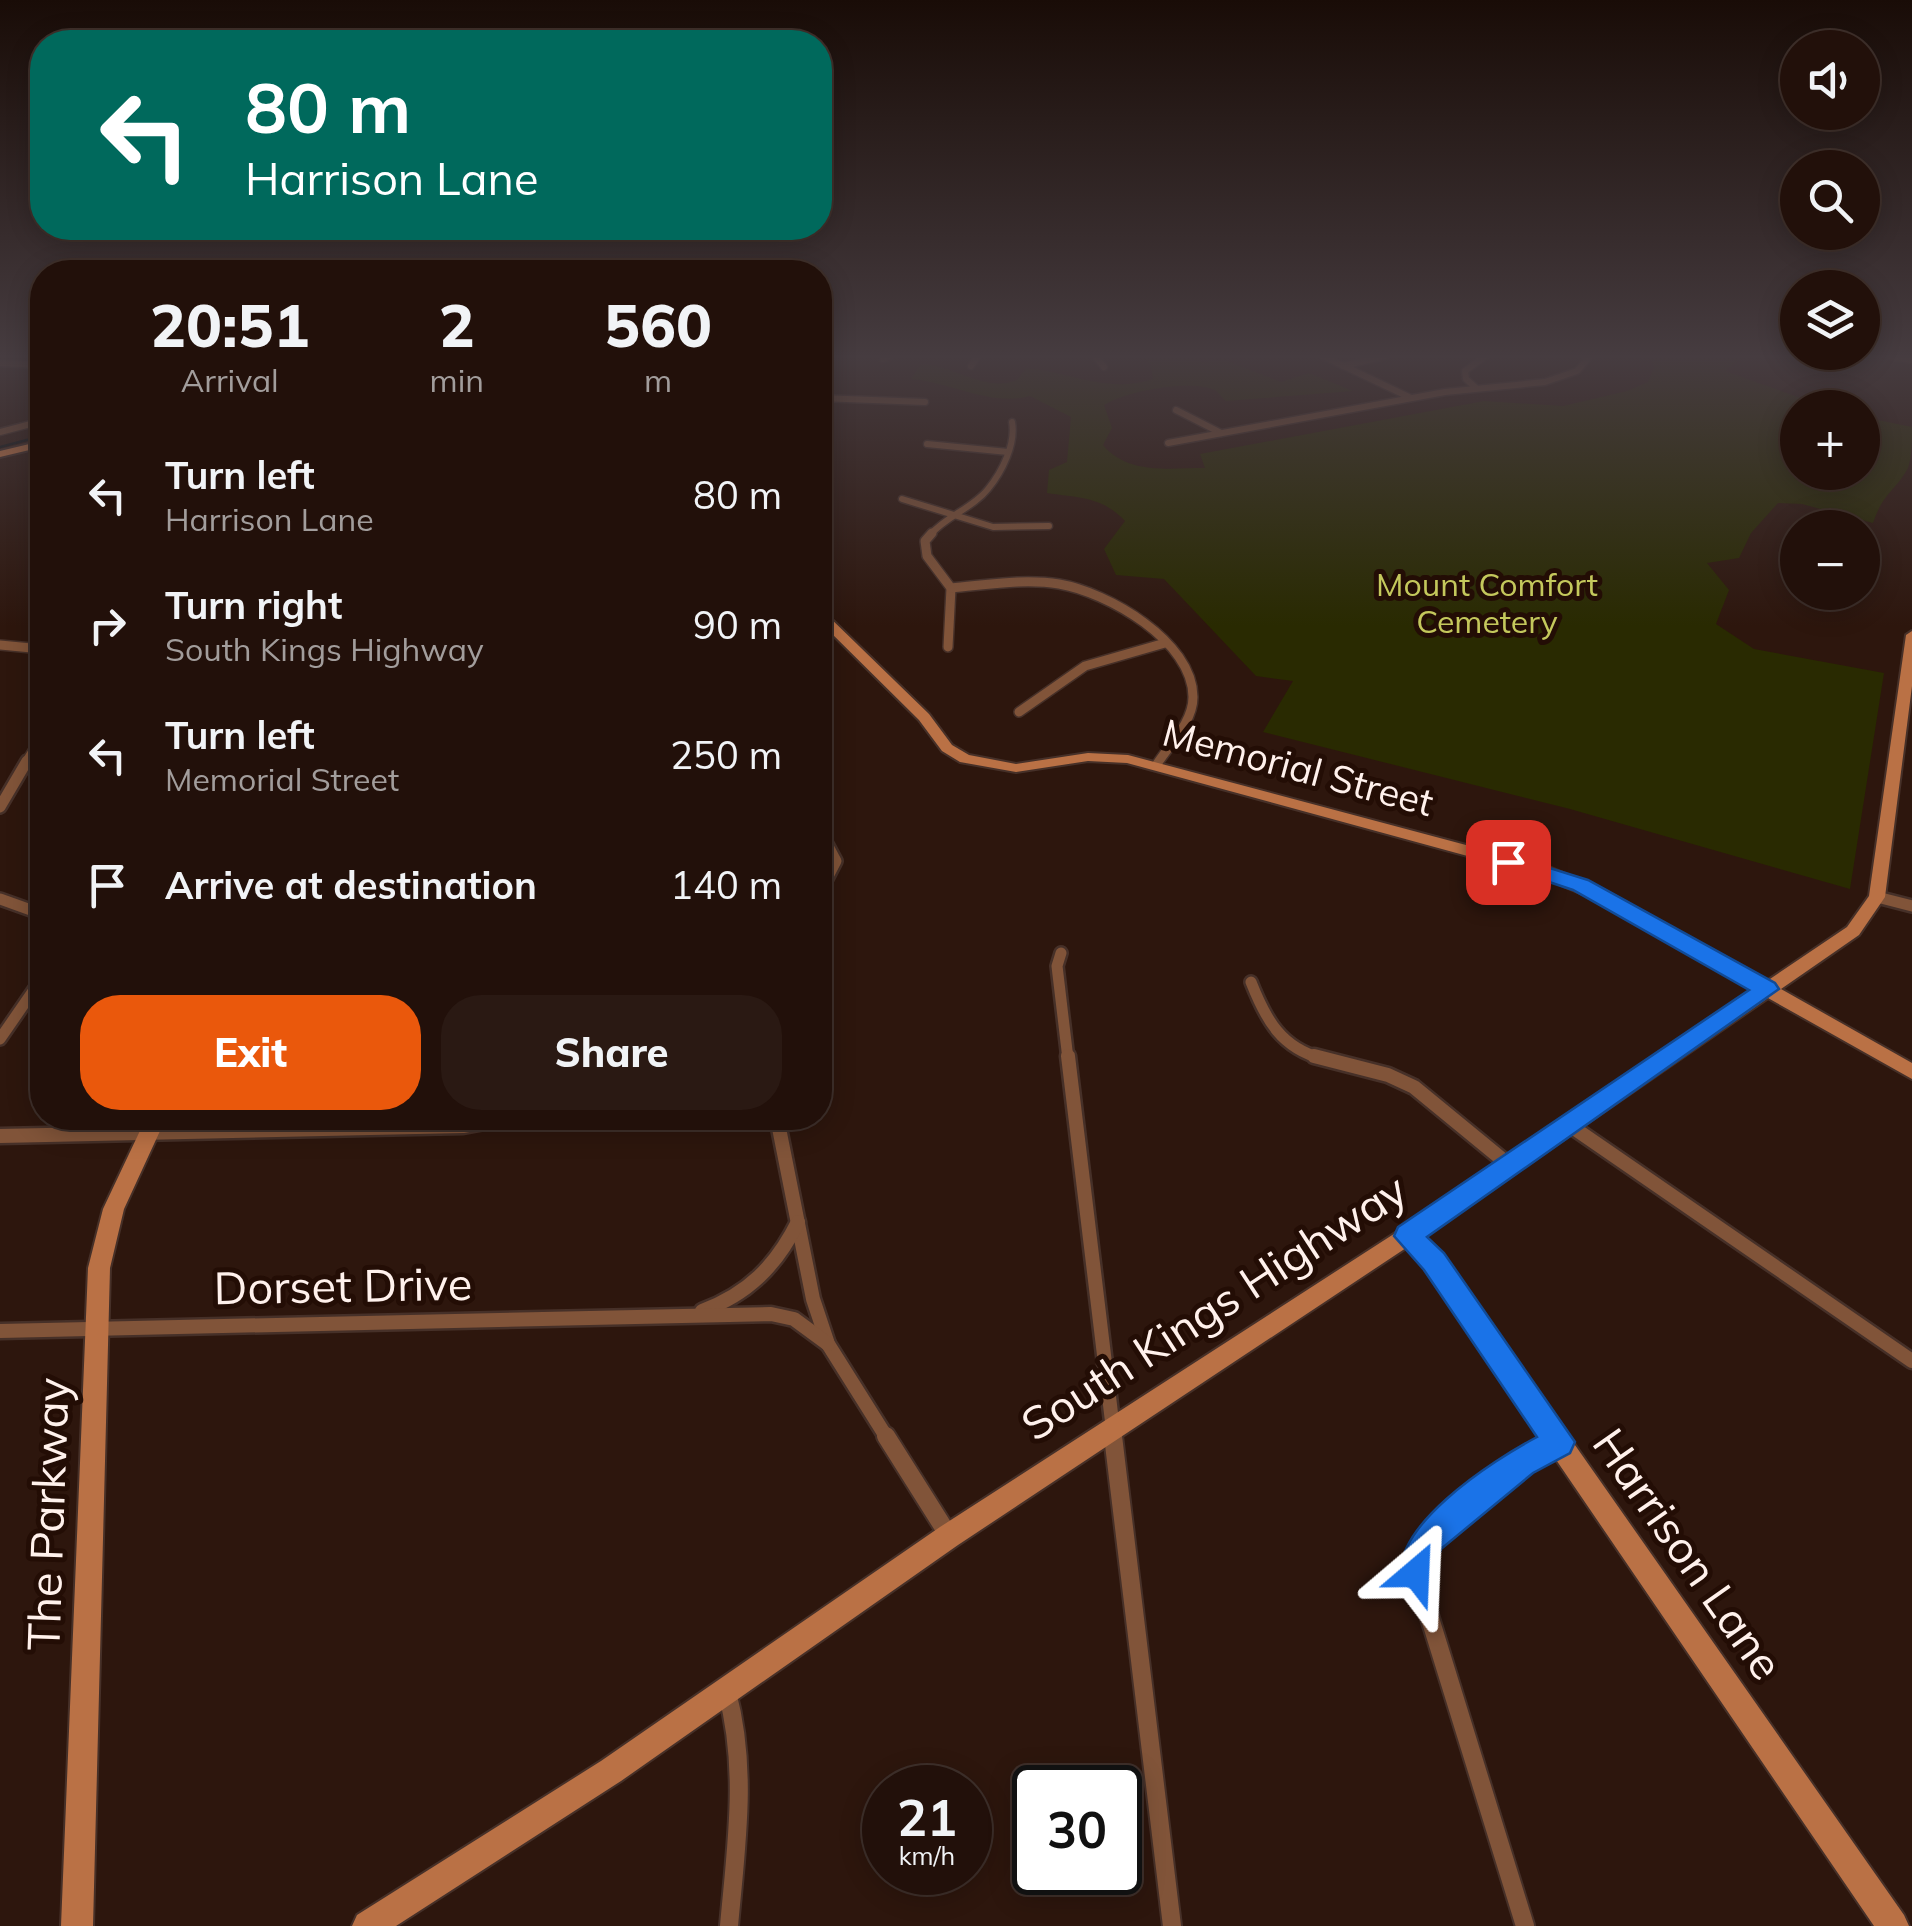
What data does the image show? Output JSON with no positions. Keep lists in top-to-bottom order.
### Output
{
  "streets": {
    "street": [
      "Memorial Street",
      "Dorset Drive",
      "South Kings Highway",
      "The Parkway",
      "Harrison Lane"
    ]
  },
  "crossings": [
    ["Memorial Street", "South Kings Highway"],
    ["Dorset Drive", "The Parkway"],
    ["South Kings Highway", "Harrison Lane"]
  ],
  "parks": ["Mount Comfort Cemetery"],
  "page": {
    "map_buttons": ["+", "−"],
    "turn": ["80 m", "Harrison Lane"],
    "eta": [
      "20:51",
      "Arrival",
      "2",
      "min",
      "560",
      "m"
    ],
    "list": [
      {
        "name": "Turn left",
        "note": "Harrison Lane",
        "value": "80 m"
      },
      {
        "name": "Turn right",
        "note": "South Kings Highway",
        "value": "90 m"
      },
      {
        "name": "Turn left",
        "note": "Memorial Street",
        "value": "250 m"
      },
      {
        "name": "Arrive at destination",
        "value": "140 m"
      }
    ],
    "buttons": ["Exit", "Share"],
    "speed": "21 km/h",
    "limit": "30"
  }
}
